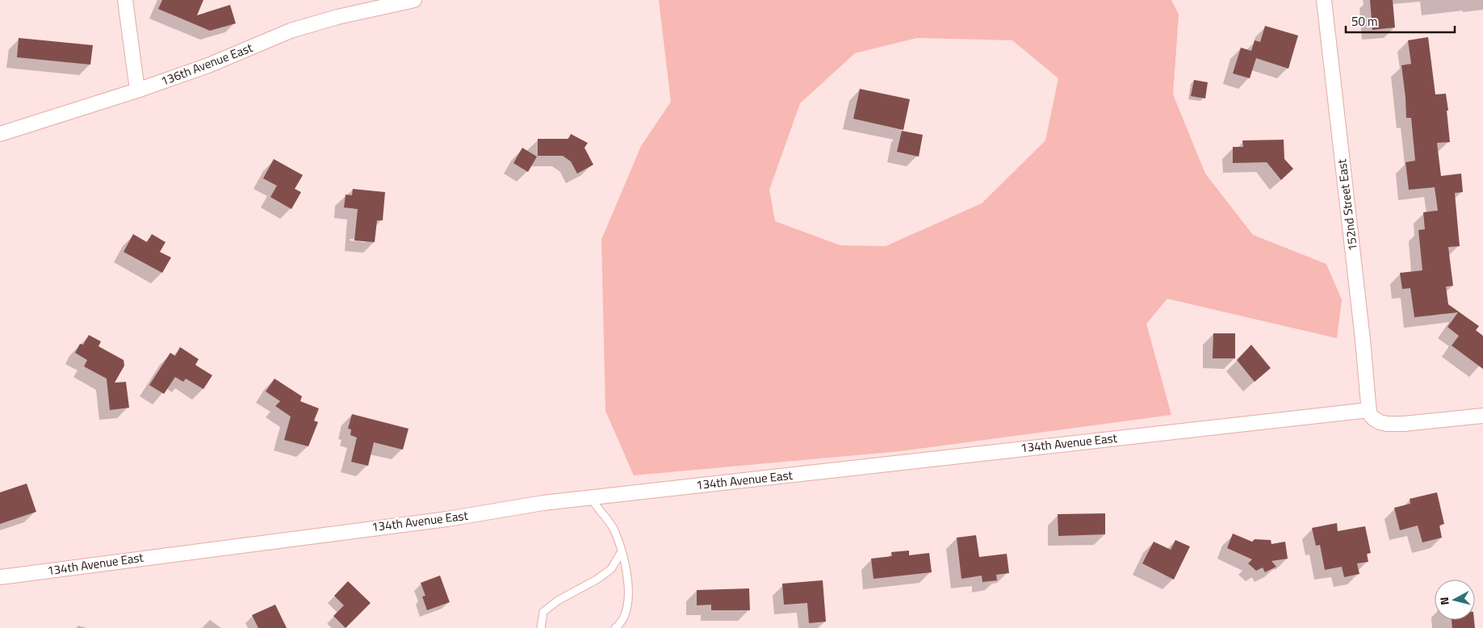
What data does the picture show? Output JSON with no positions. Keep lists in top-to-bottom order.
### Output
{
  "streets": {
    "street": ["136th Avenue East", "152nd Street East", "134th Avenue East"]
  },
  "crossings": [
    ["152nd Street East", "134th Avenue East"]
  ],
  "scale_bar": "50 m",
  "north": "left"
}
